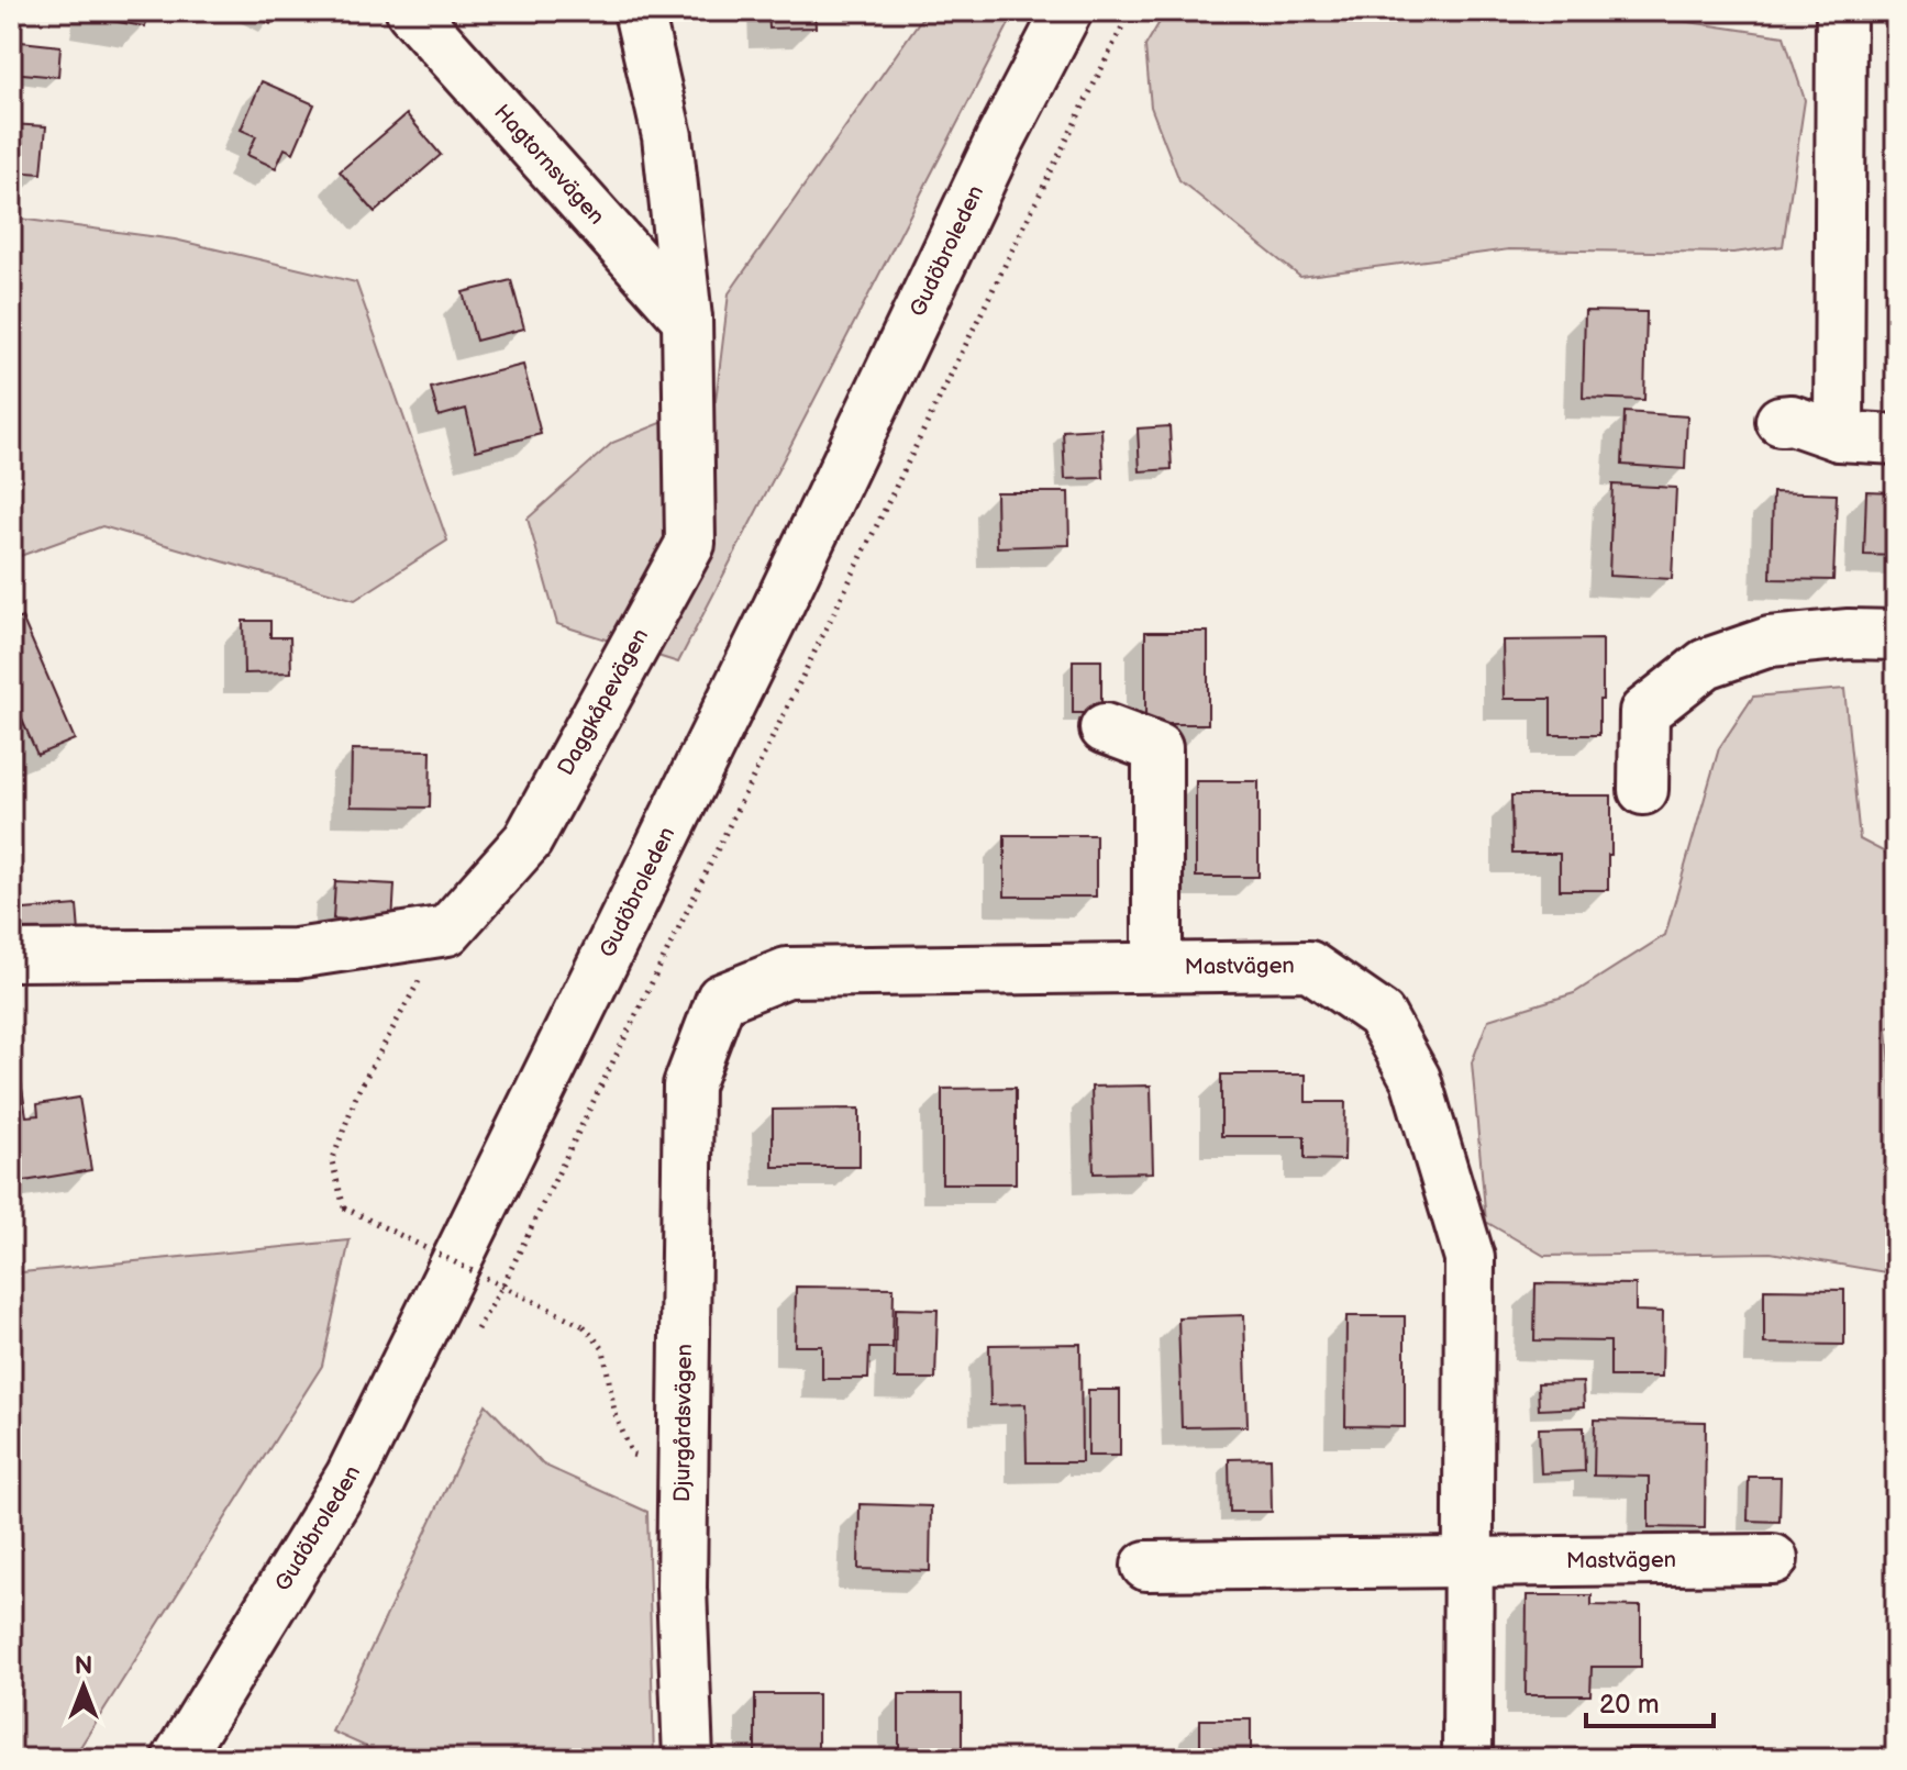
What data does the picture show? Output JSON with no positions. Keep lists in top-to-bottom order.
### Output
{
  "streets": {
    "street": [
      "Hagtornsvägen",
      "Gudöbroleden",
      "Daggkåpevägen",
      "Mastvägen",
      "Djurgårdsvägen"
    ]
  },
  "crossings": [
    ["Hagtornsvägen", "Daggkåpevägen"],
    ["Mastvägen", "Djurgårdsvägen"]
  ],
  "scale_bar": "20 m",
  "north": "top"
}
